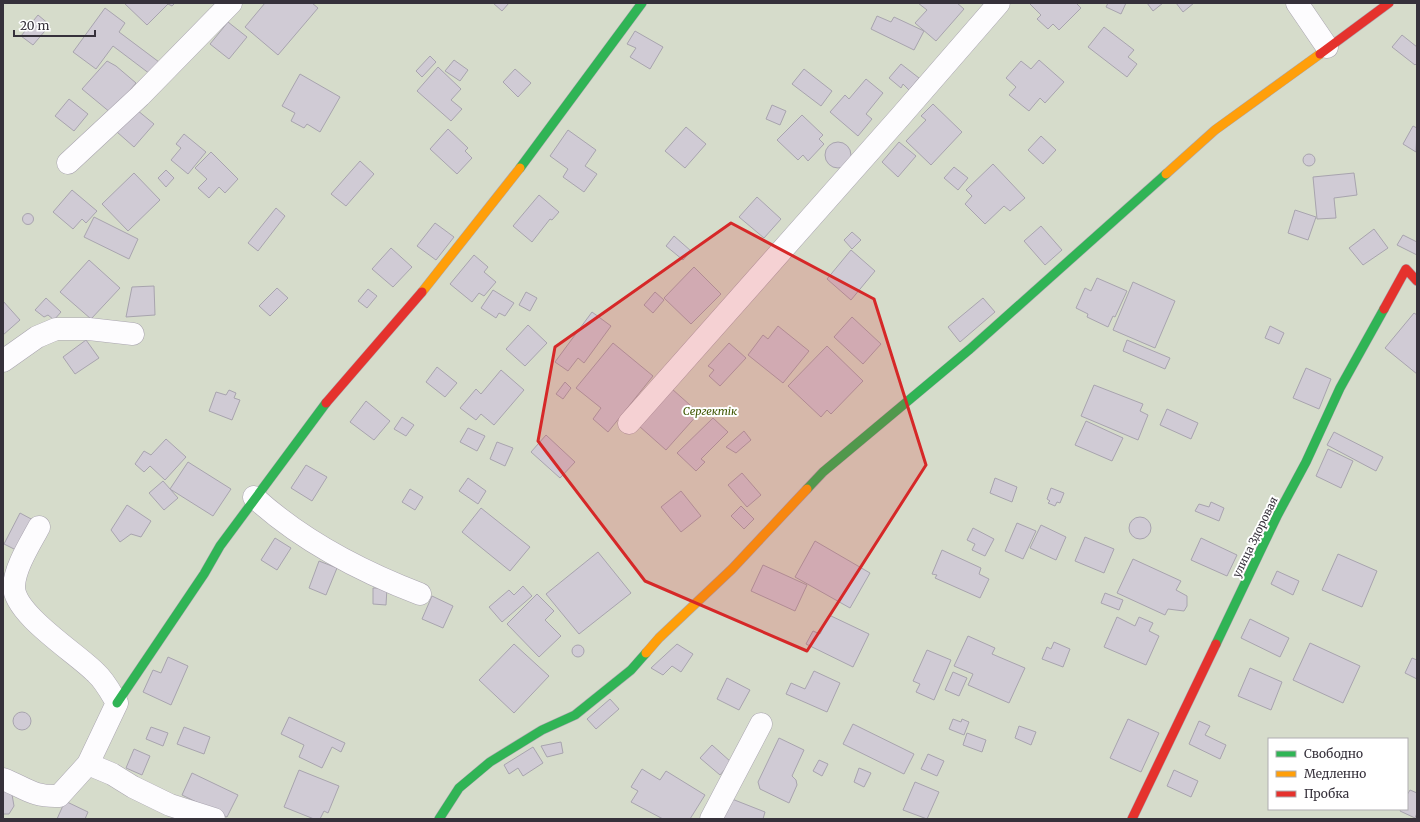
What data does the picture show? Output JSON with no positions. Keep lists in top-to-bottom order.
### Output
{
  "streets": {
    "street": ["улица Здоровая"]
  },
  "parks": ["Сергектік"],
  "legend": ["Свободно", "Медленно", "Пробка"],
  "scale_bar": "20 m"
}
